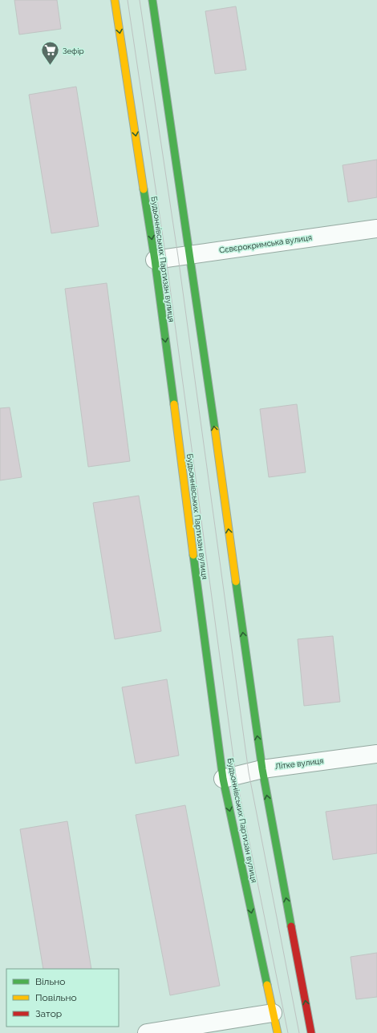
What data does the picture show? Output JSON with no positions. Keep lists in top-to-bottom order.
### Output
{
  "streets": {
    "main road": ["Будьоннівських Партизан вулиця"],
    "street": ["Сєвєрокримська вулиця", "Літке вулиця"]
  },
  "crossings": [
    ["Сєвєрокримська вулиця", "Будьоннівських Партизан вулиця"],
    ["Будьоннівських Партизан вулиця", "Літке вулиця"]
  ],
  "places": {
    "supermarket": ["Зефір"]
  },
  "legend": ["Вільно", "Повільно", "Затор"]
}
